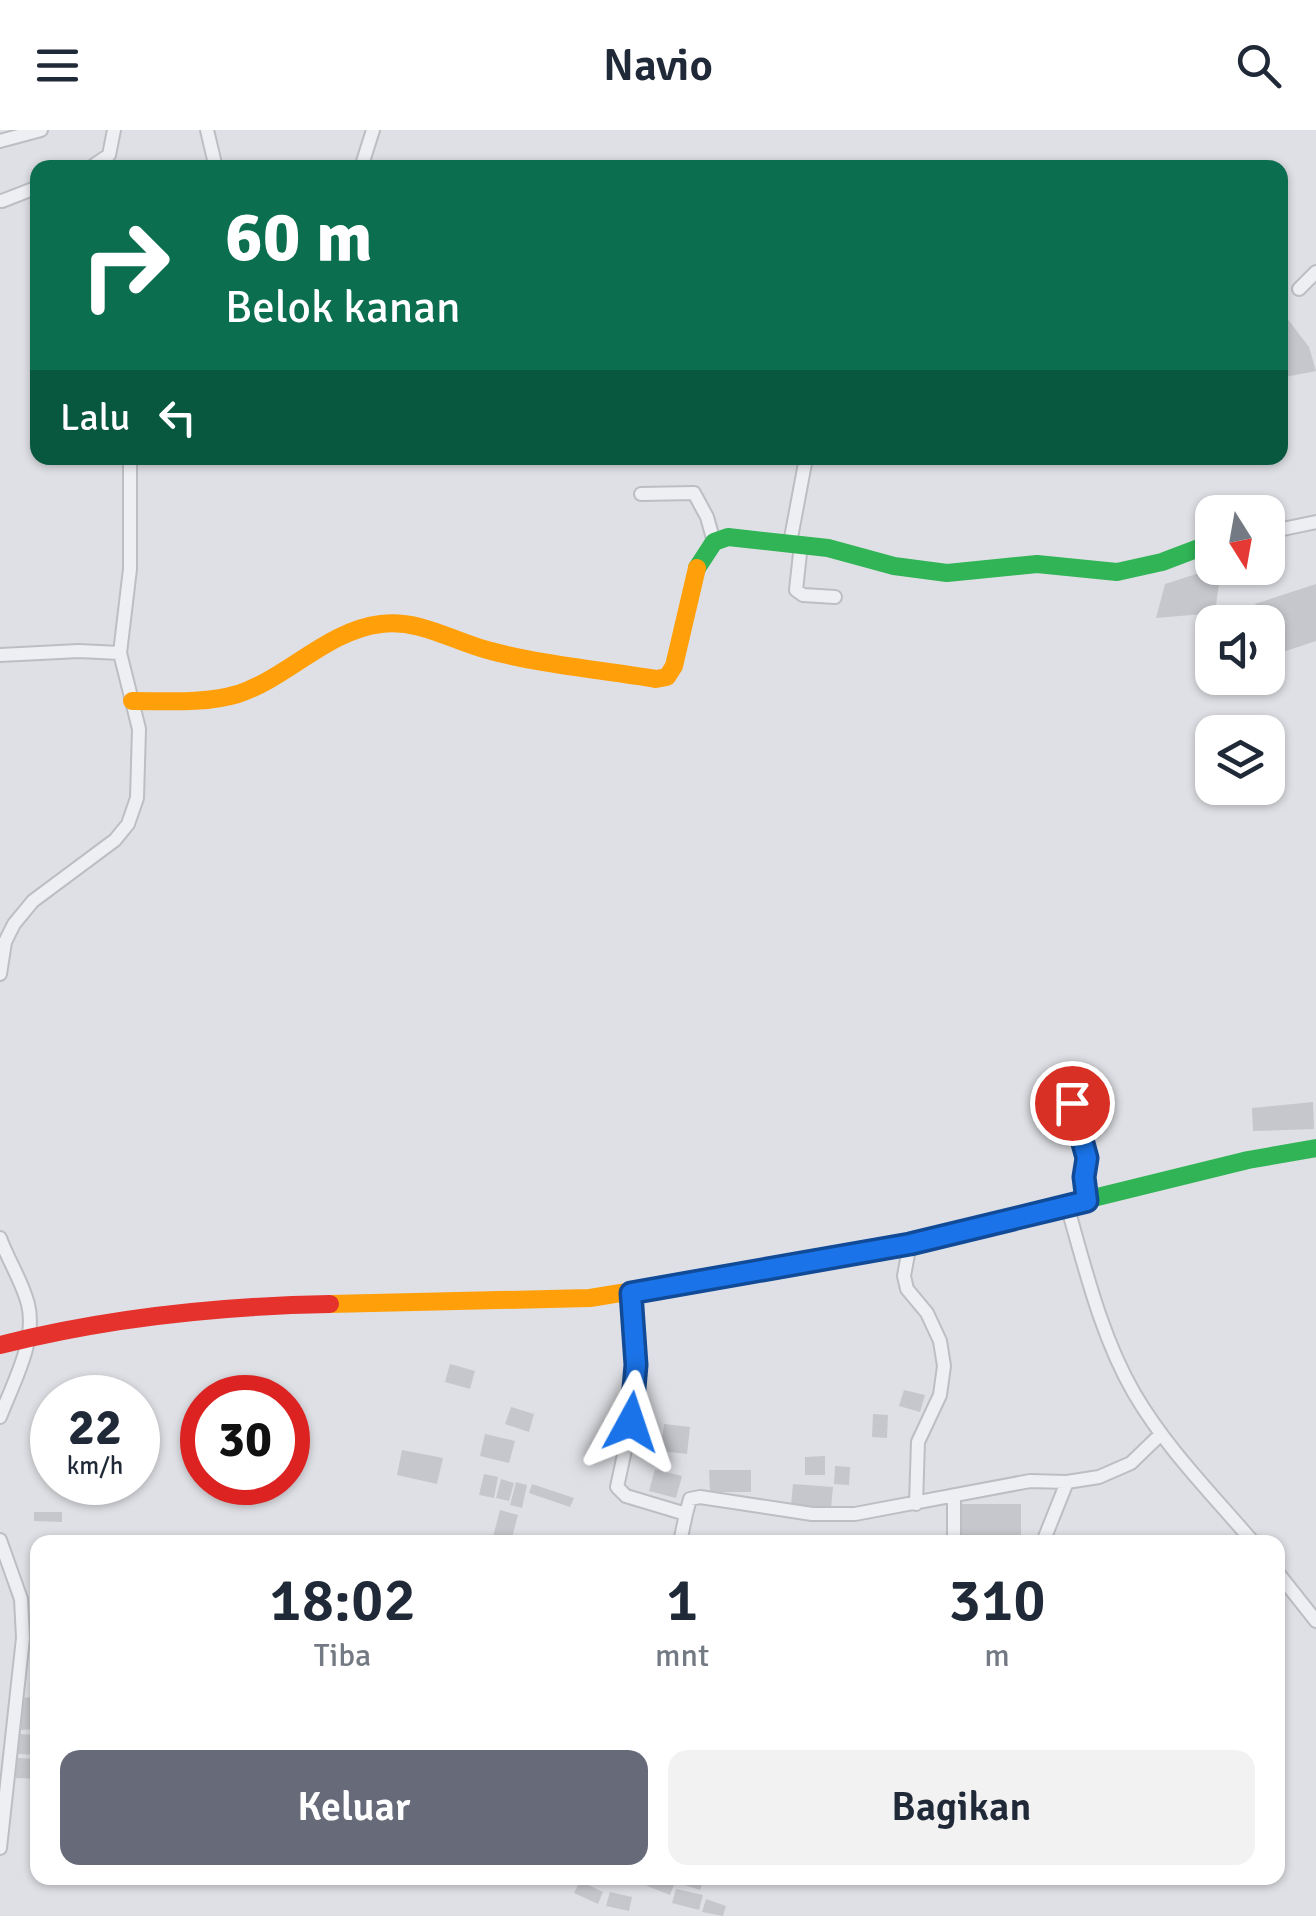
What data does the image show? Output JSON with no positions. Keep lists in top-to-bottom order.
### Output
{
  "north": "bottom",
  "page": {
    "header": "Navio",
    "turn": ["60 m", "Belok kanan"],
    "then": "Lalu",
    "speed": "22 km/h",
    "limit": "30",
    "eta": [
      "18:02",
      "Tiba",
      "1",
      "mnt",
      "310",
      "m"
    ],
    "buttons": ["Keluar", "Bagikan"]
  }
}
